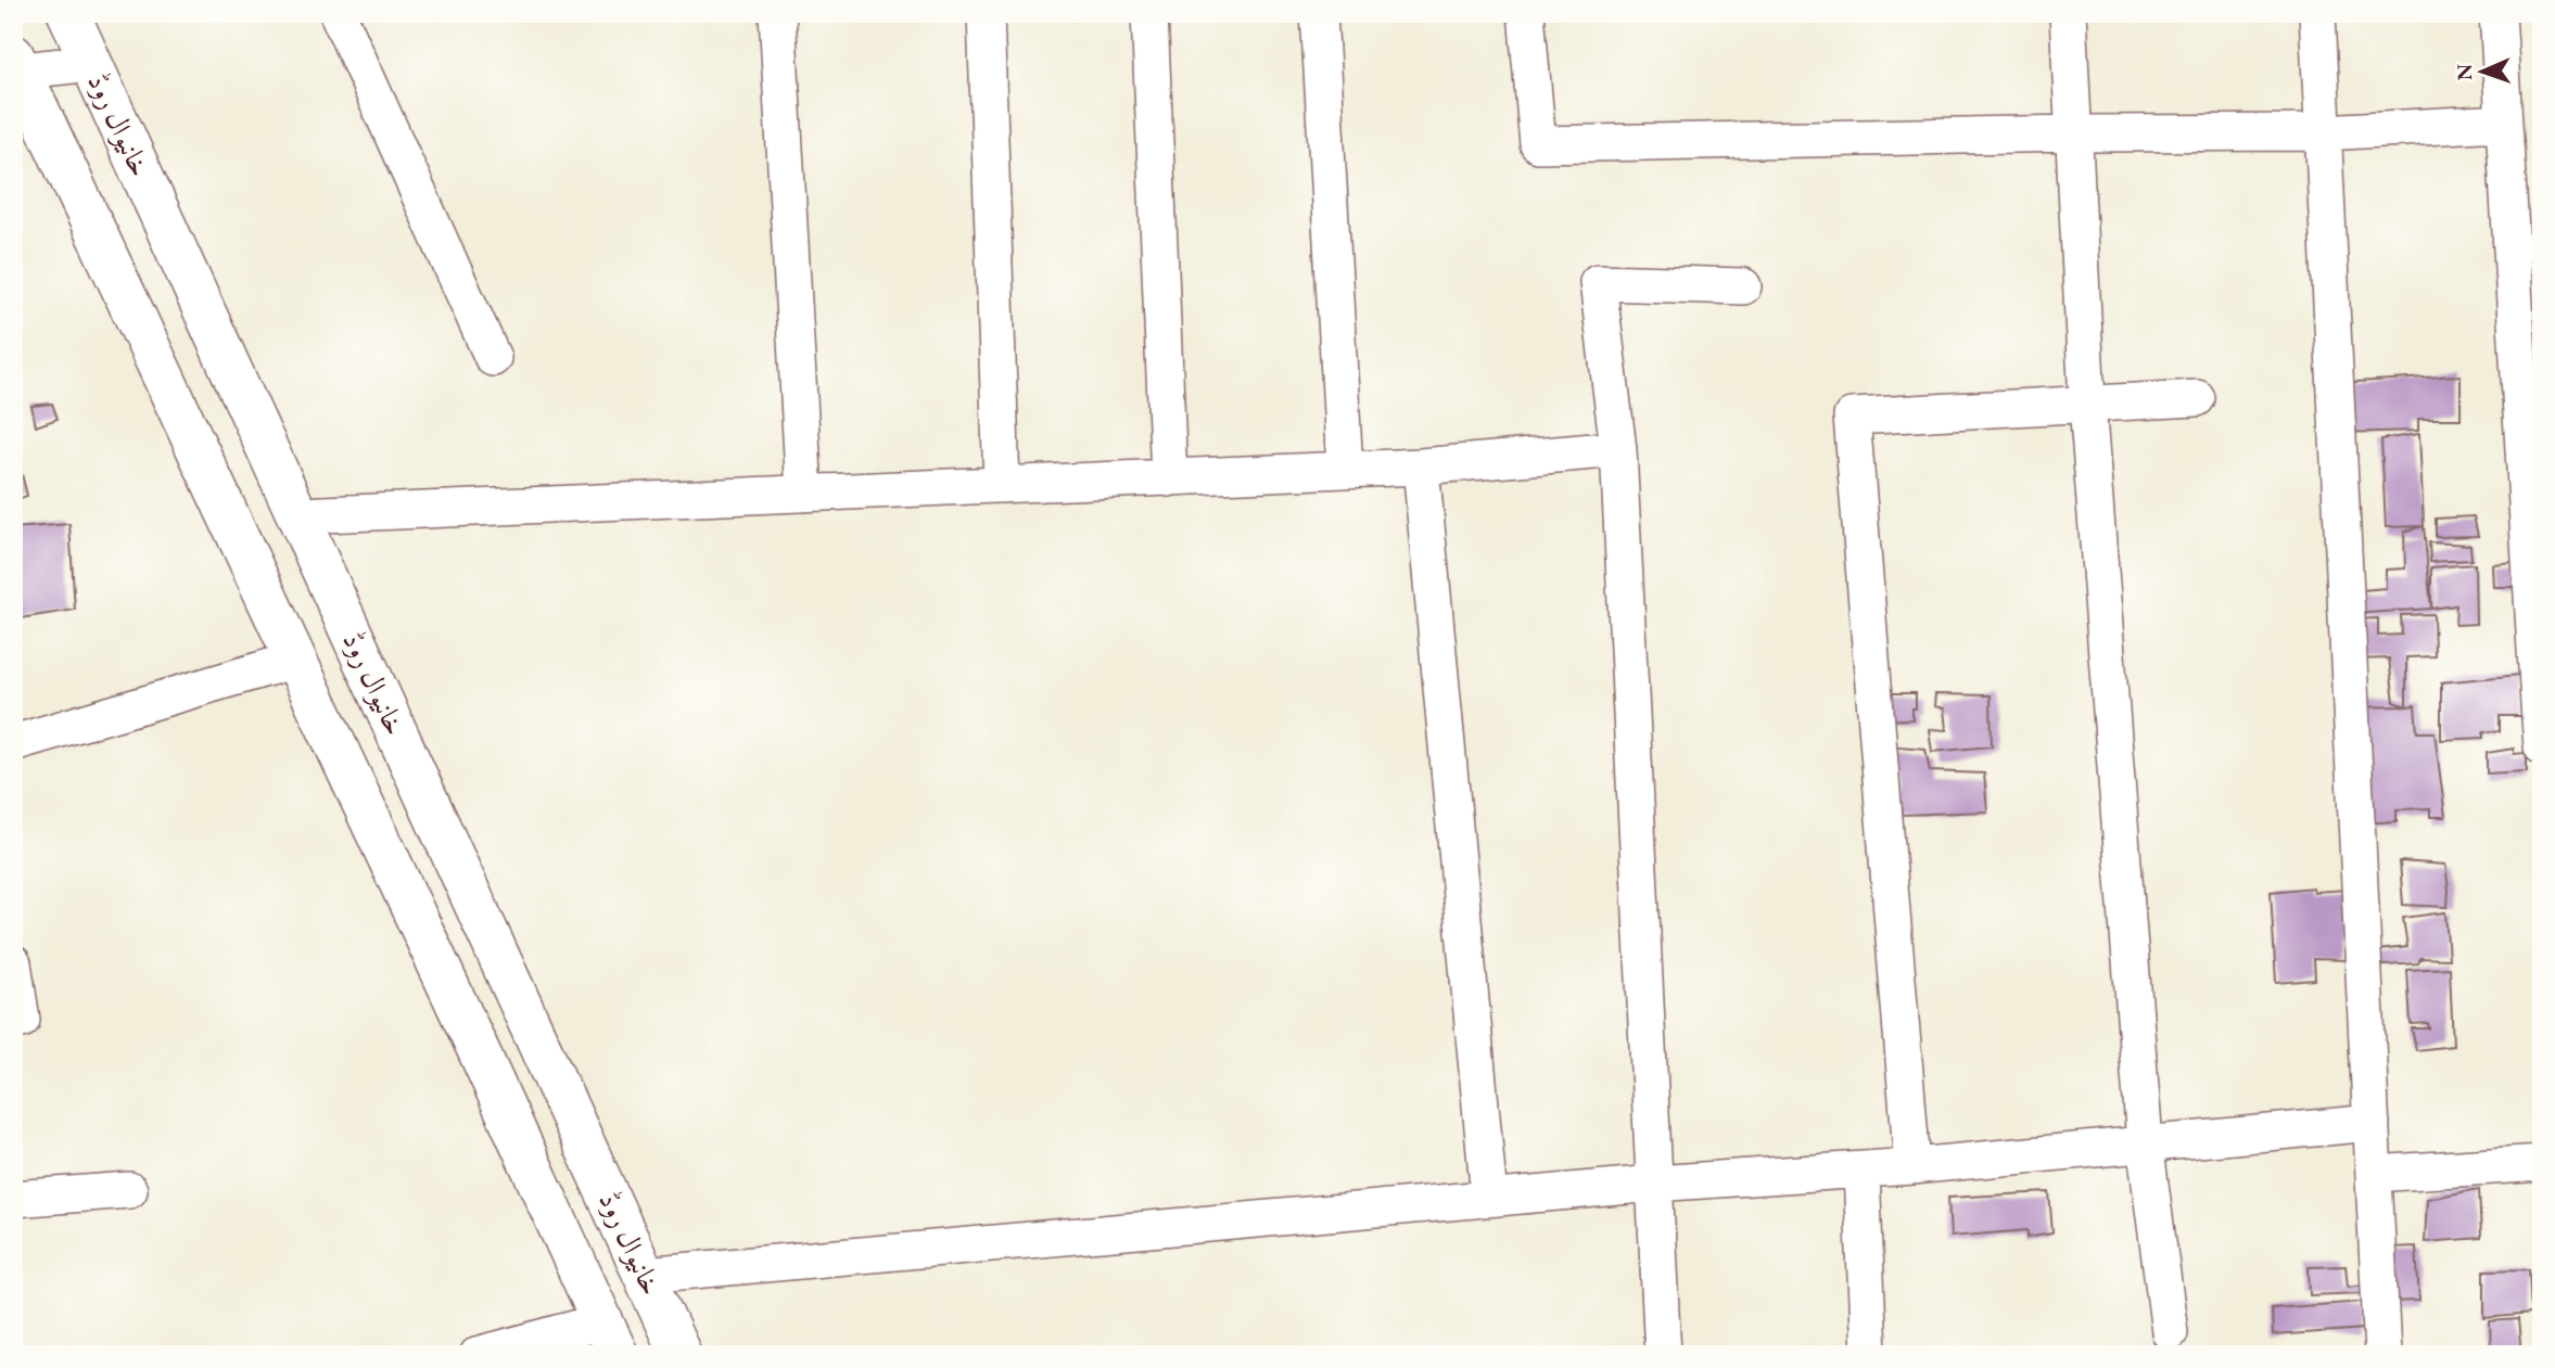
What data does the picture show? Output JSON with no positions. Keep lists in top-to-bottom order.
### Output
{
  "streets": {
    "main road": ["خانیوال روڈ"]
  },
  "north": "left"
}
